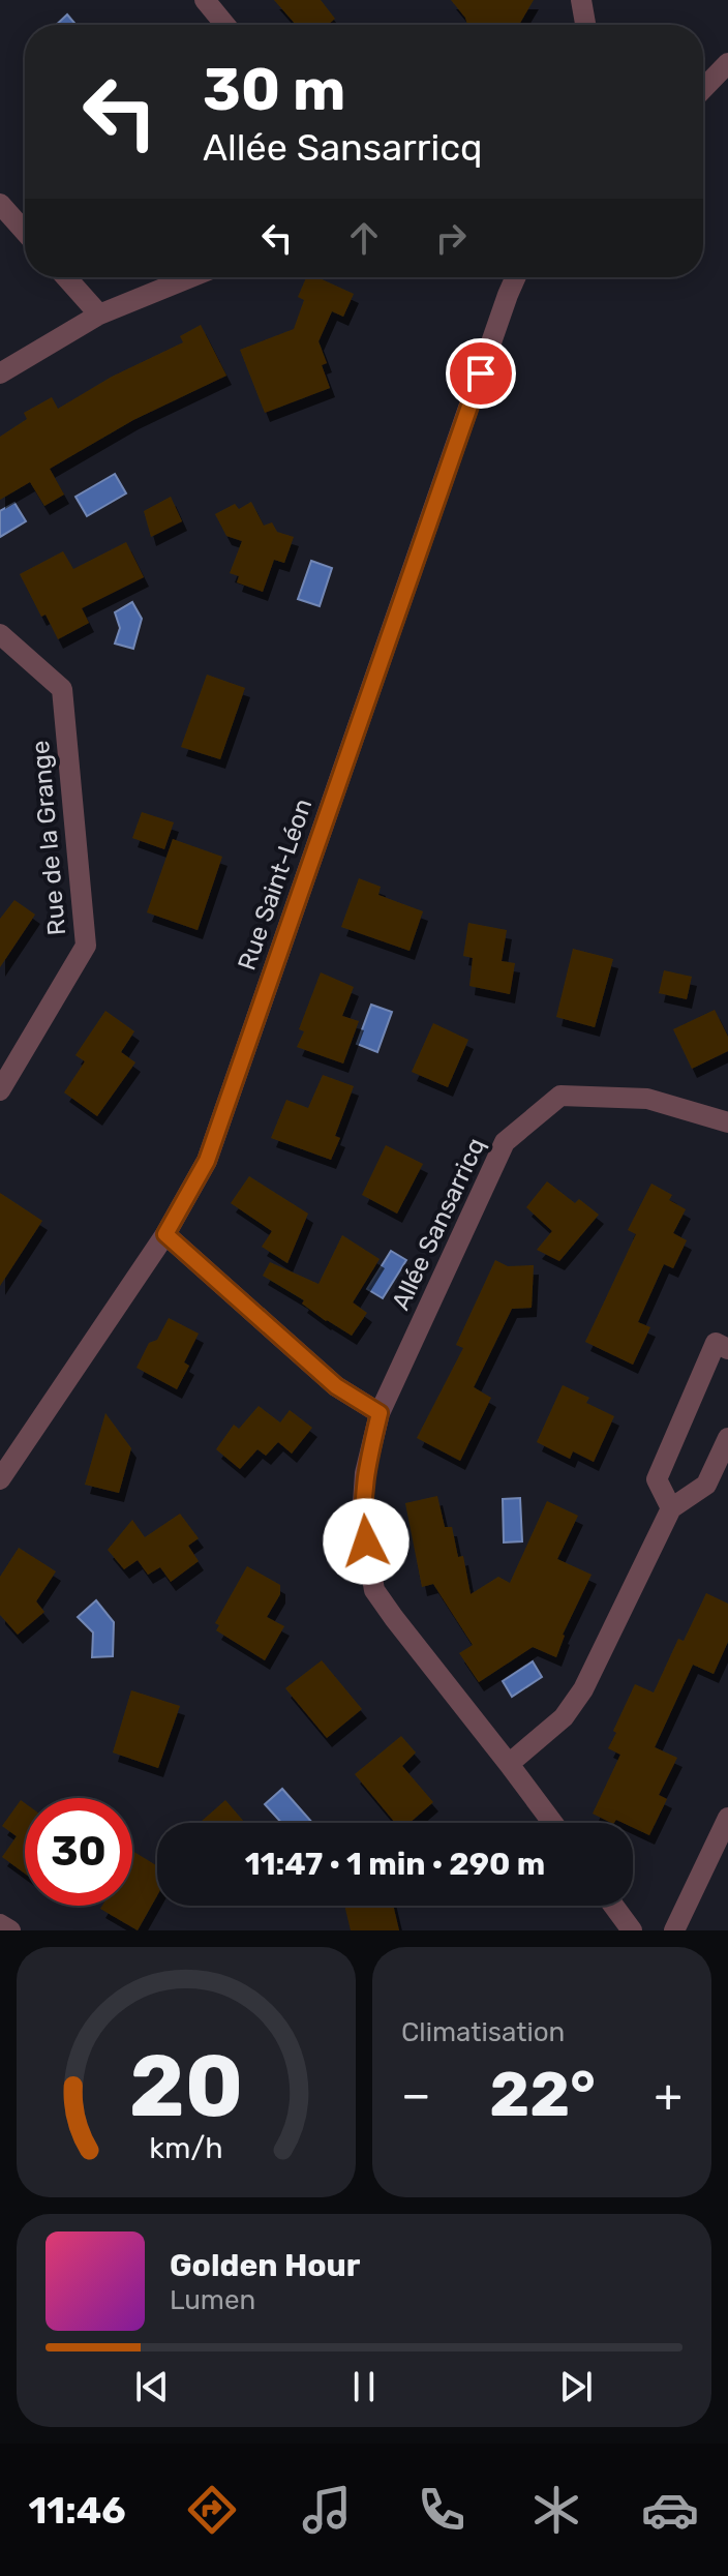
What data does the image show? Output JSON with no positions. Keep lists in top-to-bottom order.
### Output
{
  "streets": {
    "street": ["Rue de la Grange", "Rue Saint-Léon", "Allée Sansarricq"]
  },
  "page": {
    "turn": ["30 m", "Allée Sansarricq"],
    "limit": "30",
    "trip": "11:47 · 1 min · 290 m",
    "tile": "Climatisation",
    "heat": ["−", "22°", "+"],
    "song": ["Golden Hour", "Lumen"],
    "tabs": "11:46",
    "gauge": ["20", "km/h"]
  }
}
